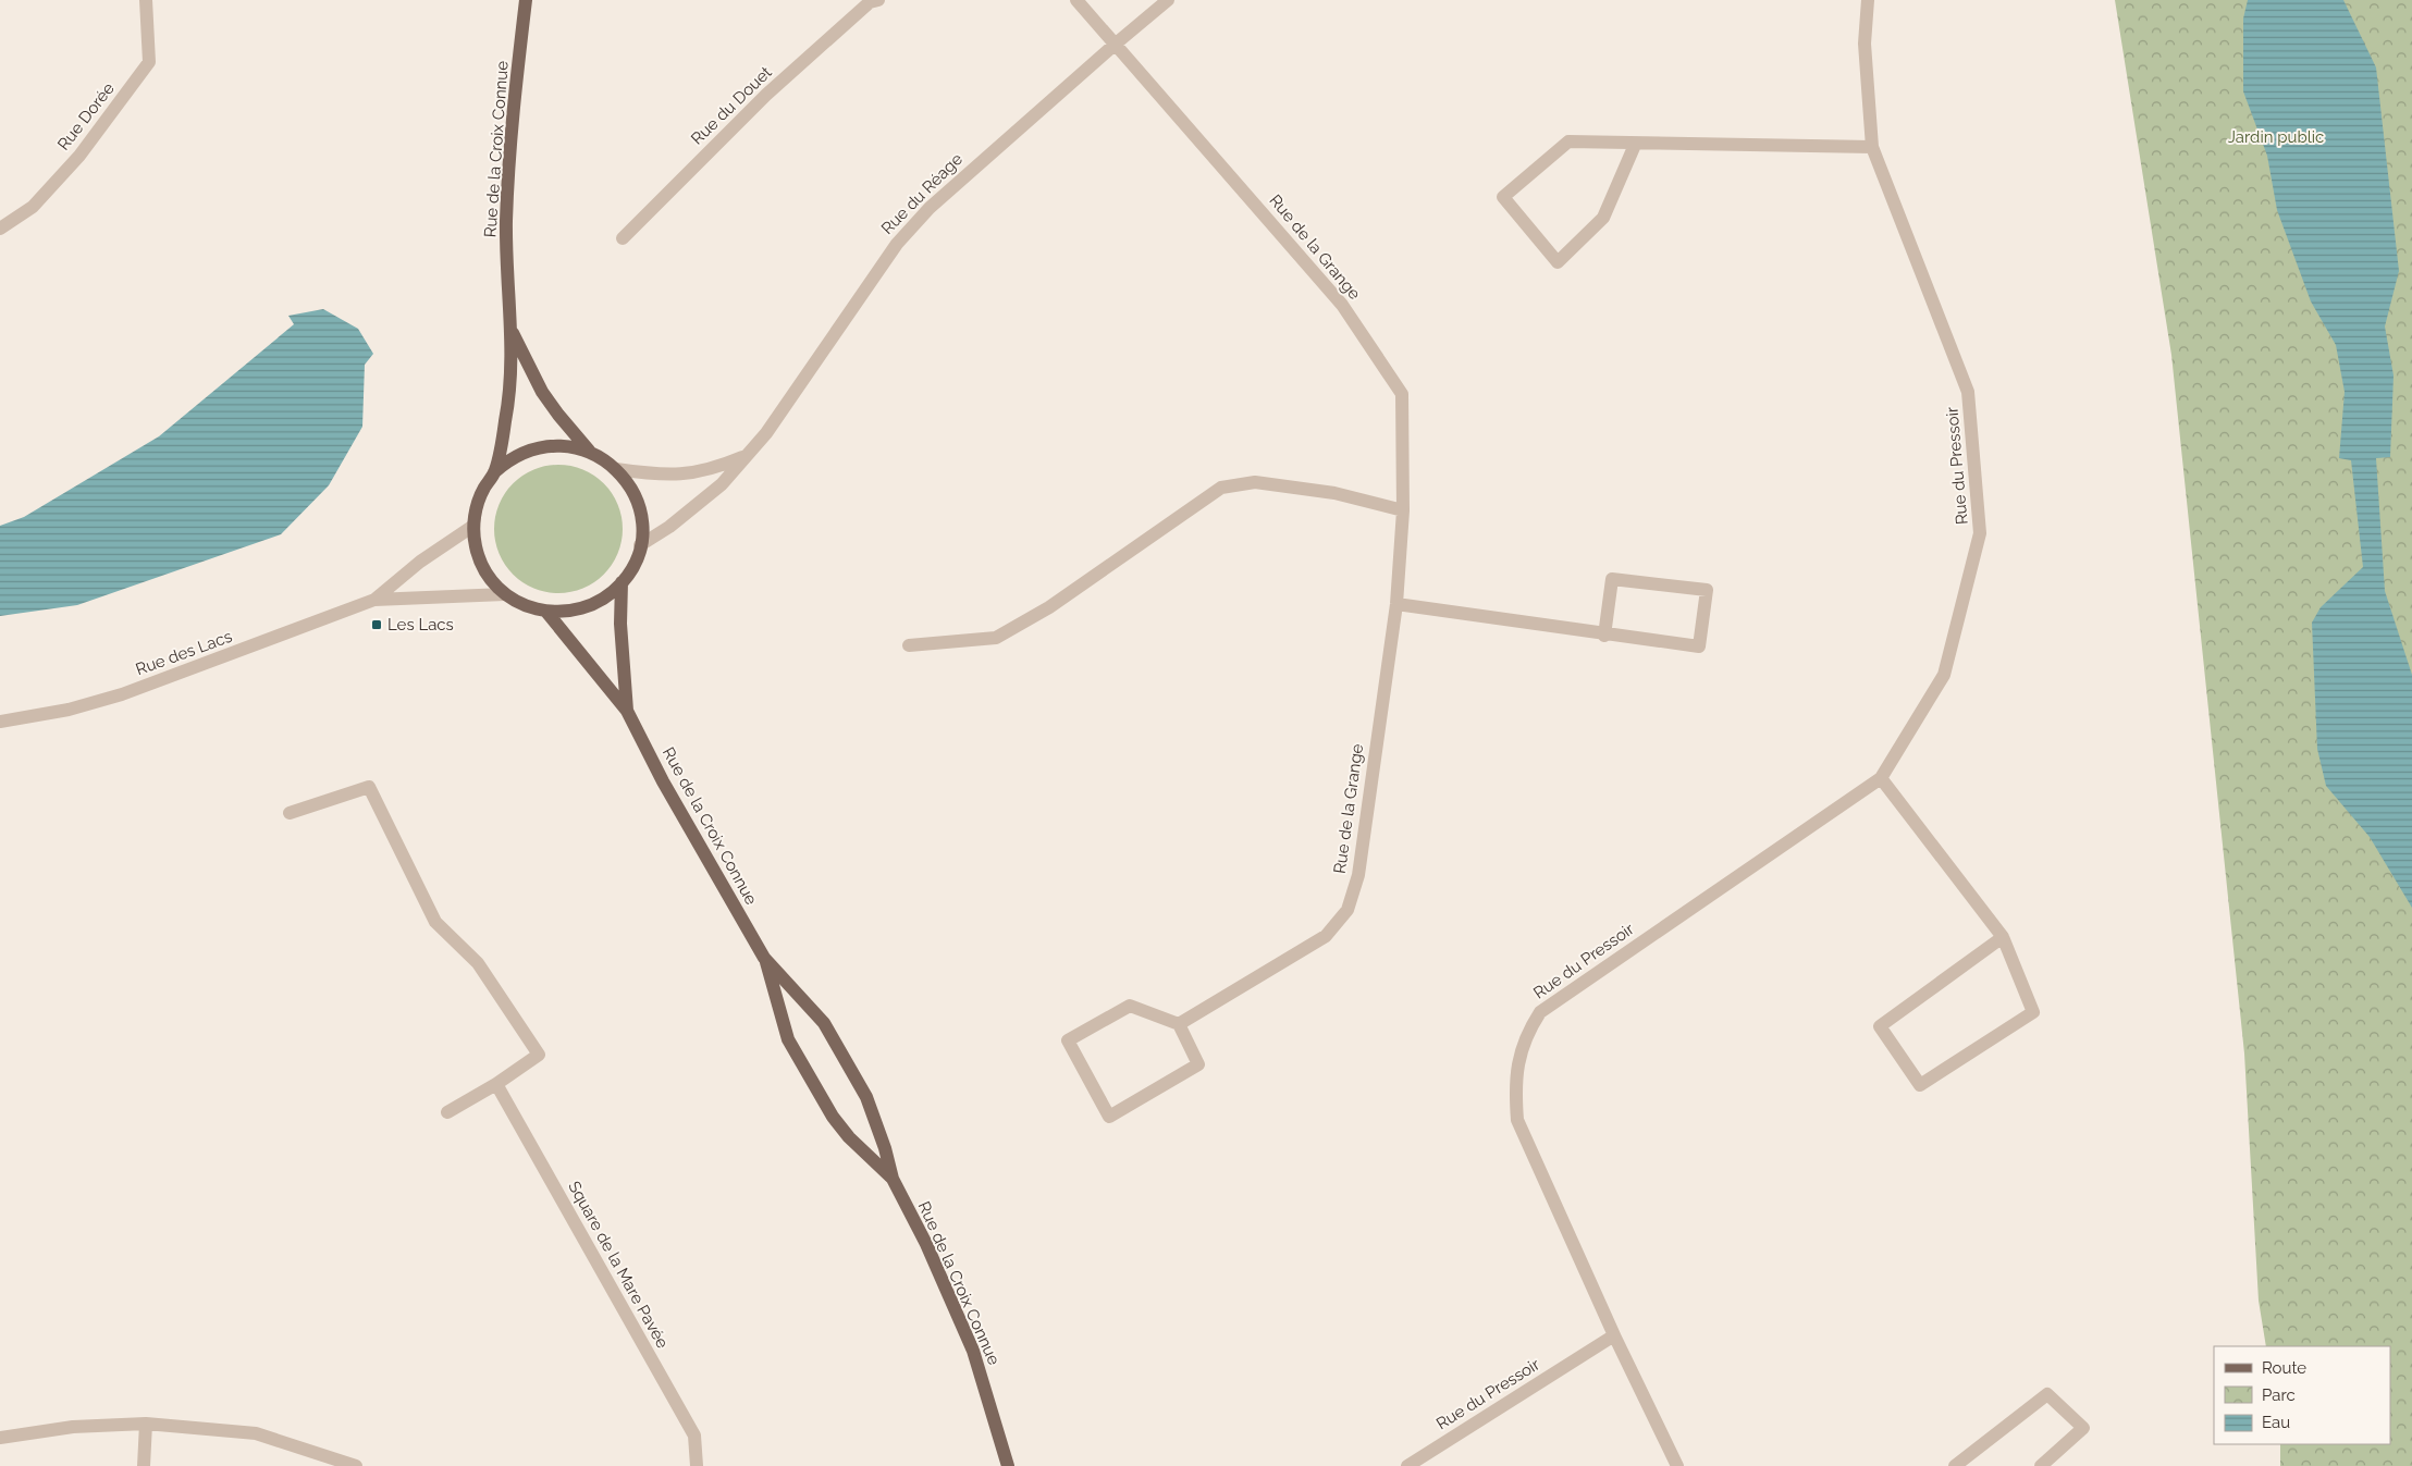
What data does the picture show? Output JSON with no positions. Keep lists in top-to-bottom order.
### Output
{
  "streets": {
    "main road": ["Rue de la Croix Connue"],
    "street": [
      "Rue du Douet",
      "Rue Dorée",
      "Rue du Réage",
      "Rue de la Grange",
      "Rue du Pressoir",
      "Rue des Lacs",
      "Square de la Mare Pavée"
    ]
  },
  "crossings": [
    ["Rue de la Croix Connue", "Rue du Réage"],
    ["Rue de la Croix Connue", "Rue des Lacs"],
    ["Rue du Réage", "Rue de la Grange"],
    ["Rue du Réage", "Rue des Lacs"]
  ],
  "parks": ["Jardin public"],
  "places": {
    "transit": ["Les Lacs"]
  },
  "legend": ["Route", "Parc", "Eau"]
}
